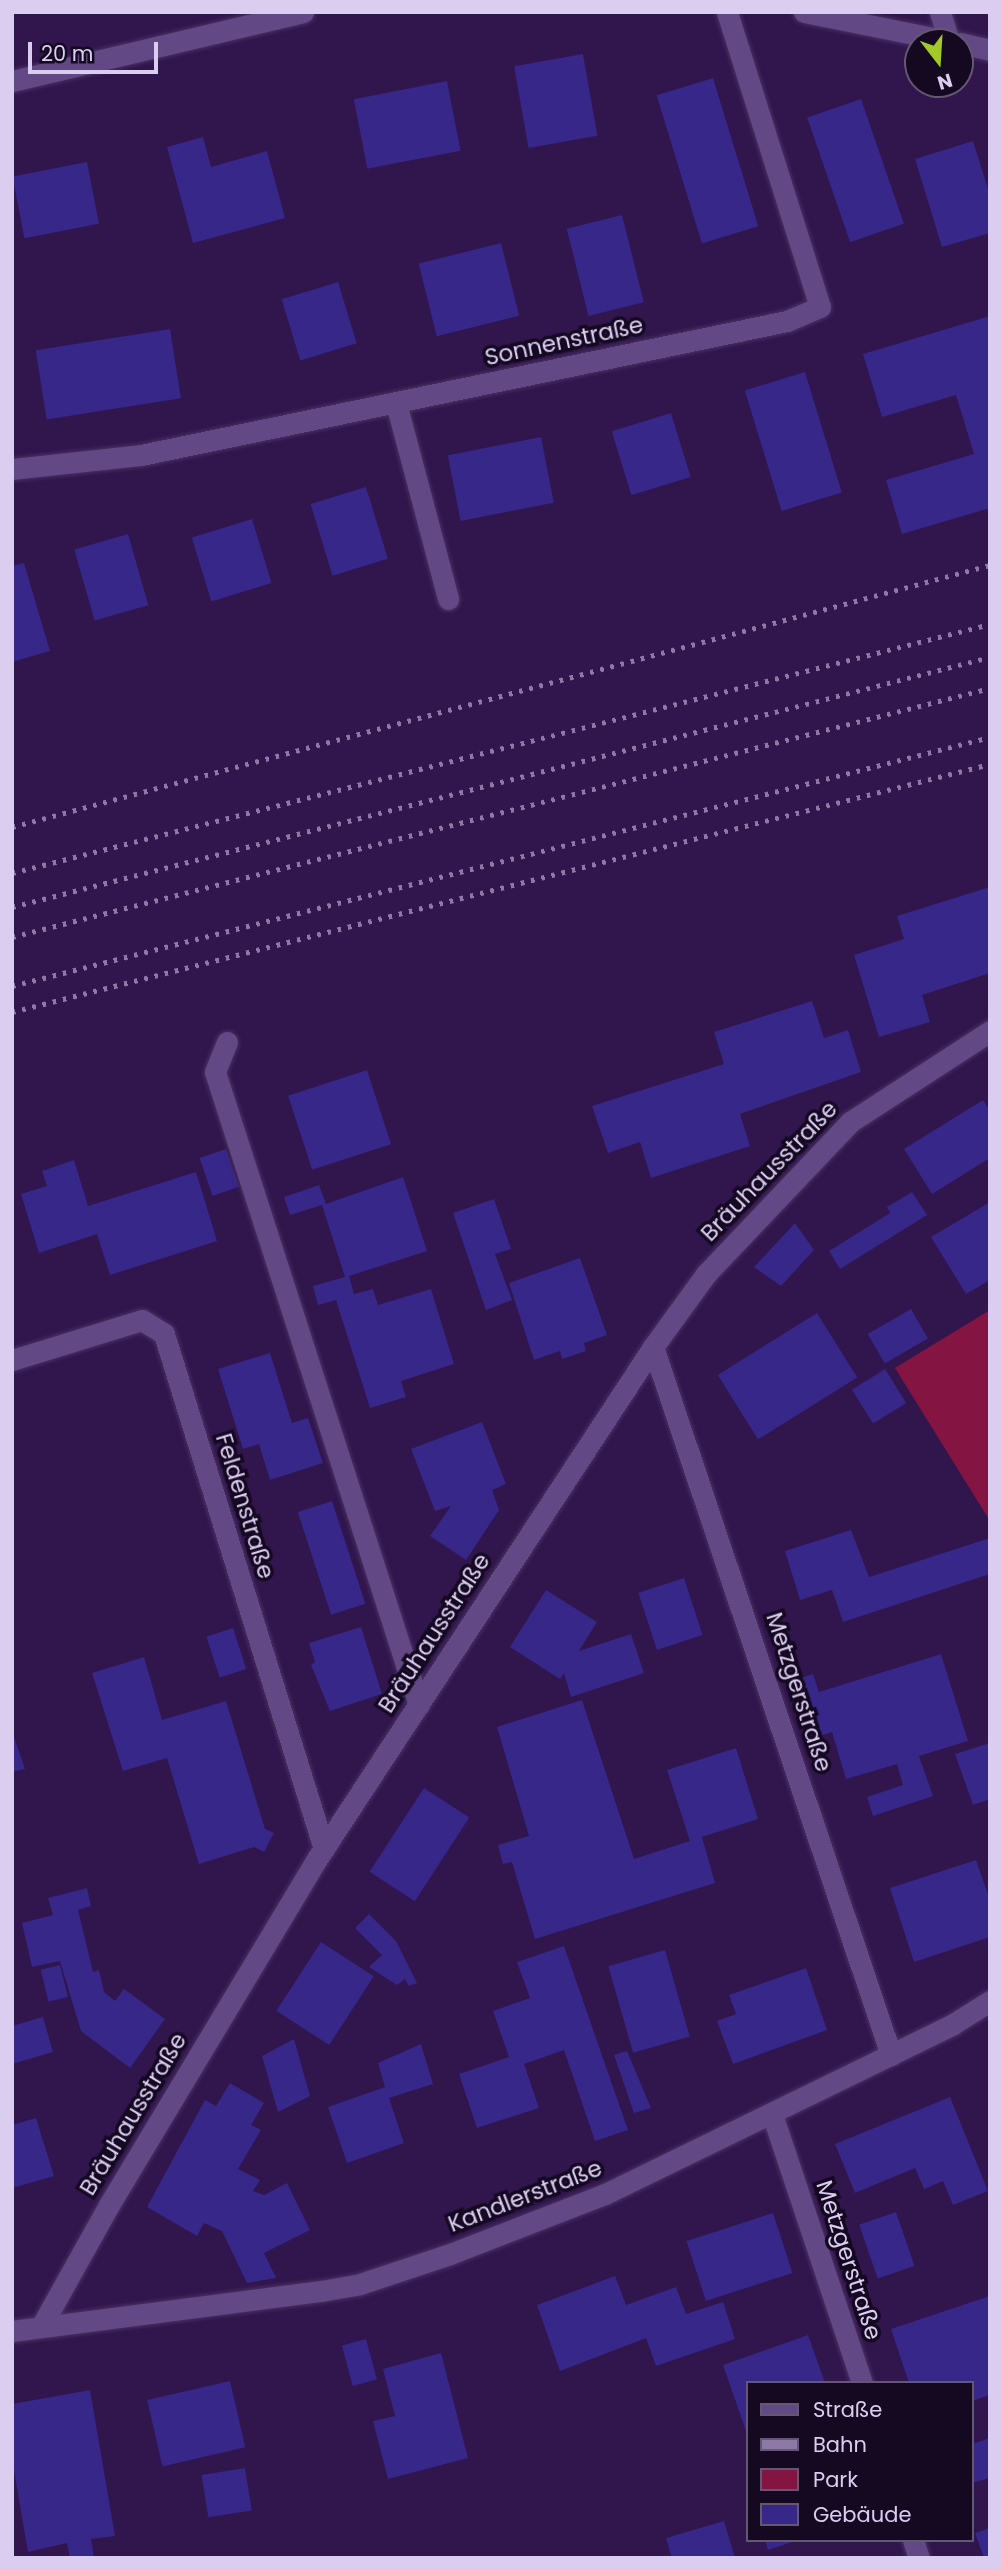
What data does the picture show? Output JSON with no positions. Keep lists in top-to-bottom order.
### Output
{
  "streets": {
    "street": [
      "Sonnenstraße",
      "Bräuhausstraße",
      "Feldenstraße",
      "Metzgerstraße",
      "Kandlerstraße"
    ]
  },
  "crossings": [
    ["Bräuhausstraße", "Feldenstraße"],
    ["Bräuhausstraße", "Metzgerstraße"],
    ["Bräuhausstraße", "Kandlerstraße"],
    ["Metzgerstraße", "Kandlerstraße"]
  ],
  "legend": [
    "Straße",
    "Bahn",
    "Park",
    "Gebäude"
  ],
  "scale_bar": "20 m",
  "north": "bottom"
}
